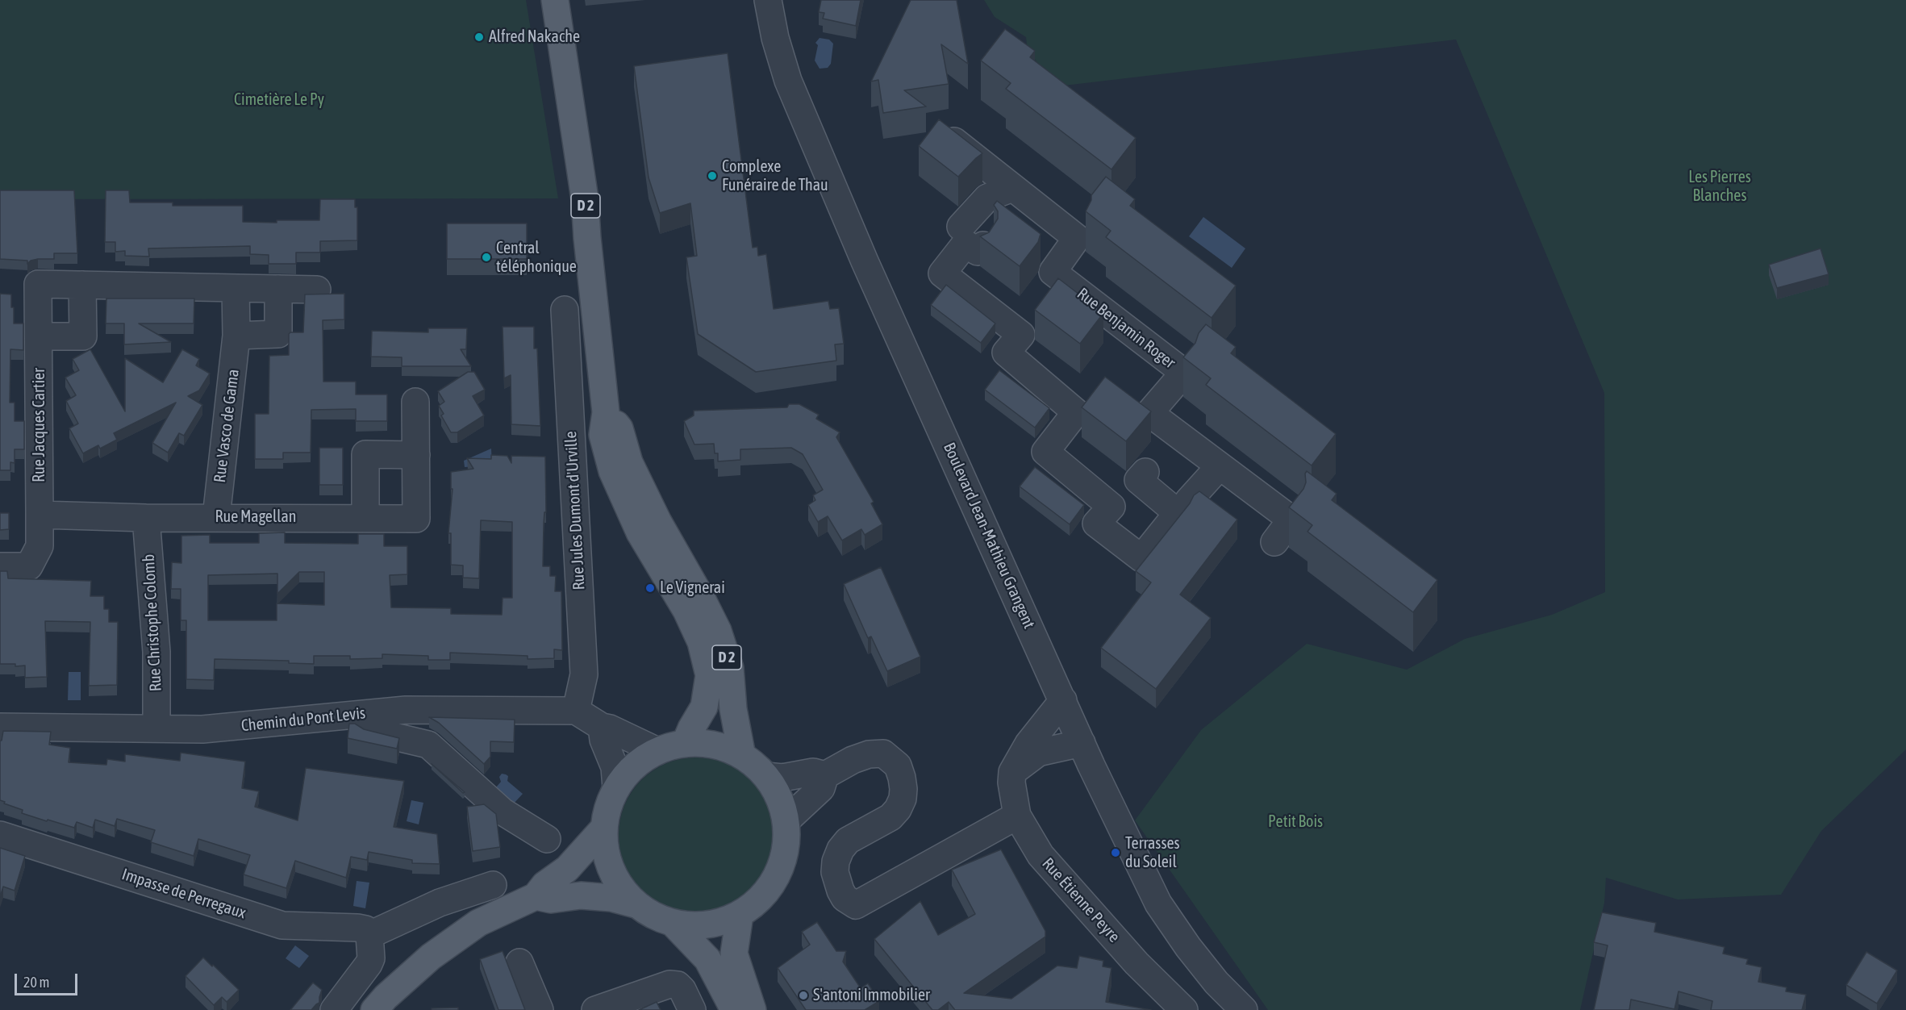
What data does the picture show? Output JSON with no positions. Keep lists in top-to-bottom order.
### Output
{
  "streets": {
    "main road": ["D 2"],
    "street": [
      "Rue Benjamin Roger",
      "Rue Jacques Cartier",
      "Rue Vasco de Gama",
      "Rue Jules Dumont d'Urville",
      "Rue Magellan",
      "Boulevard Jean-Mathieu Grangent",
      "Rue Christophe Colomb",
      "Chemin du Pont Levis",
      "Impasse de Perregaux",
      "Rue Étienne Peyre"
    ]
  },
  "crossings": [
    ["Rue Jacques Cartier", "Rue Vasco de Gama"],
    ["Rue Jacques Cartier", "Rue Magellan"],
    ["Rue Vasco de Gama", "Rue Magellan"],
    ["Rue Jules Dumont d'Urville", "Chemin du Pont Levis"],
    ["Rue Magellan", "Rue Christophe Colomb"],
    ["Boulevard Jean-Mathieu Grangent", "Rue Étienne Peyre"],
    ["Rue Christophe Colomb", "Chemin du Pont Levis"]
  ],
  "parks": ["Cimetière Le Py", "Les Pierres Blanches", "Petit Bois"],
  "places": [
    "Alfred Nakache",
    "Complexe Funéraire de Thau",
    "Central téléphonique",
    "Le Vignerai",
    "Terrasses du Soleil",
    "S'antoni Immobilier"
  ],
  "scale_bar": "20 m"
}
